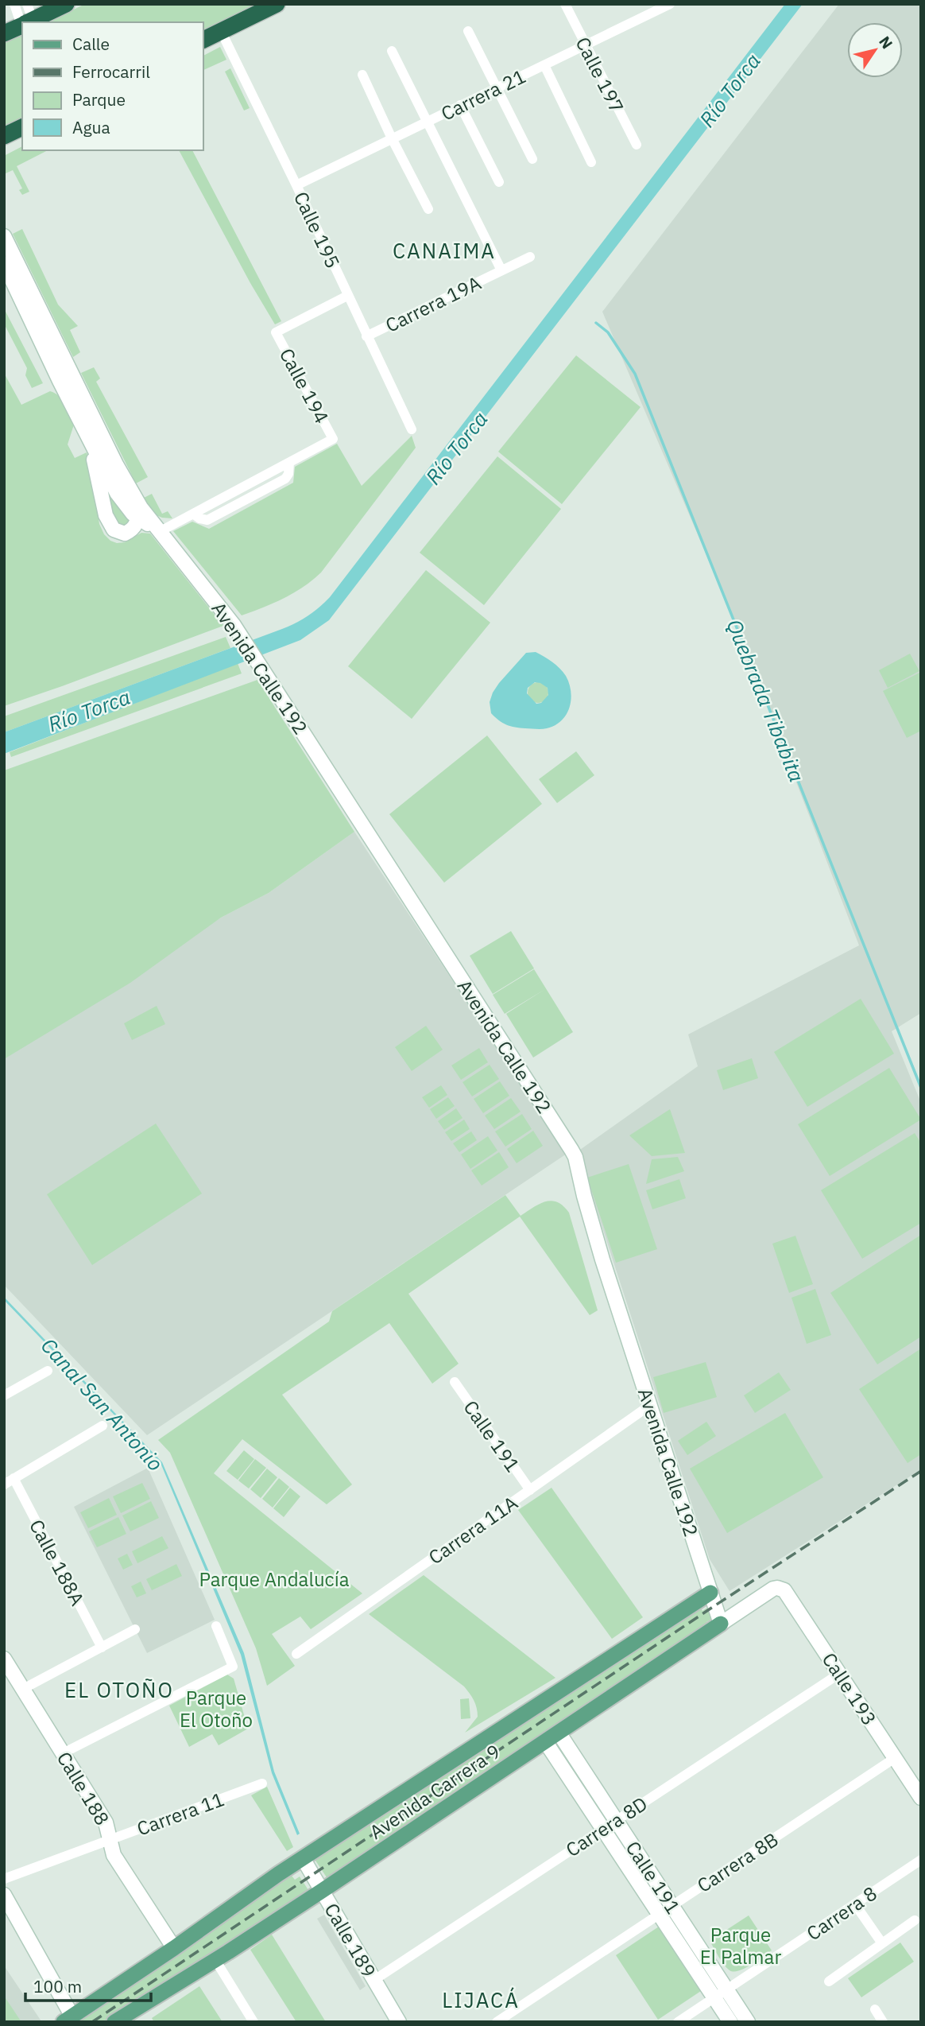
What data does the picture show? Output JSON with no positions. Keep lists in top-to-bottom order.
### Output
{
  "streets": {
    "main road": [
      "Avenida Calle 192",
      "Calle 191",
      "Calle 193",
      "Calle 188",
      "Avenida Carrera 9",
      "Calle 189"
    ],
    "street": [
      "Calle 197",
      "Carrera 21",
      "Calle 195",
      "Carrera 19A",
      "Calle 194",
      "Carrera 11A",
      "Calle 188A",
      "Carrera 11",
      "Carrera 8D",
      "Carrera 8B",
      "Carrera 8"
    ]
  },
  "crossings": [
    ["Calle 197", "Carrera 21"],
    ["Carrera 21", "Calle 195"],
    ["Calle 195", "Carrera 19A"],
    ["Calle 195", "Calle 194"],
    ["Calle 194", "Avenida Calle 192"],
    ["Avenida Calle 192", "Carrera 11A"],
    ["Avenida Calle 192", "Avenida Carrera 9"],
    ["Calle 191", "Carrera 11A"],
    ["Calle 191", "Avenida Carrera 9"],
    ["Calle 191", "Carrera 8D"],
    ["Calle 191", "Carrera 8B"],
    ["Calle 191", "Carrera 8"],
    ["Calle 193", "Avenida Carrera 9"],
    ["Calle 193", "Carrera 8D"],
    ["Calle 193", "Carrera 8B"],
    ["Calle 188", "Avenida Carrera 9"],
    ["Calle 188", "Carrera 11"],
    ["Avenida Carrera 9", "Calle 189"],
    ["Carrera 8D", "Calle 189"]
  ],
  "districts": ["CANAIMA", "EL OTOÑO", "LIJACÁ"],
  "water": ["Río Torca", "Quebrada Tibabita", "Canal San Antonio"],
  "parks": ["Parque Andalucía", "Parque El Otoño", "Parque El Palmar"],
  "legend": [
    "Calle",
    "Ferrocarril",
    "Parque",
    "Agua"
  ],
  "scale_bar": "100 m",
  "north": "top right"
}
